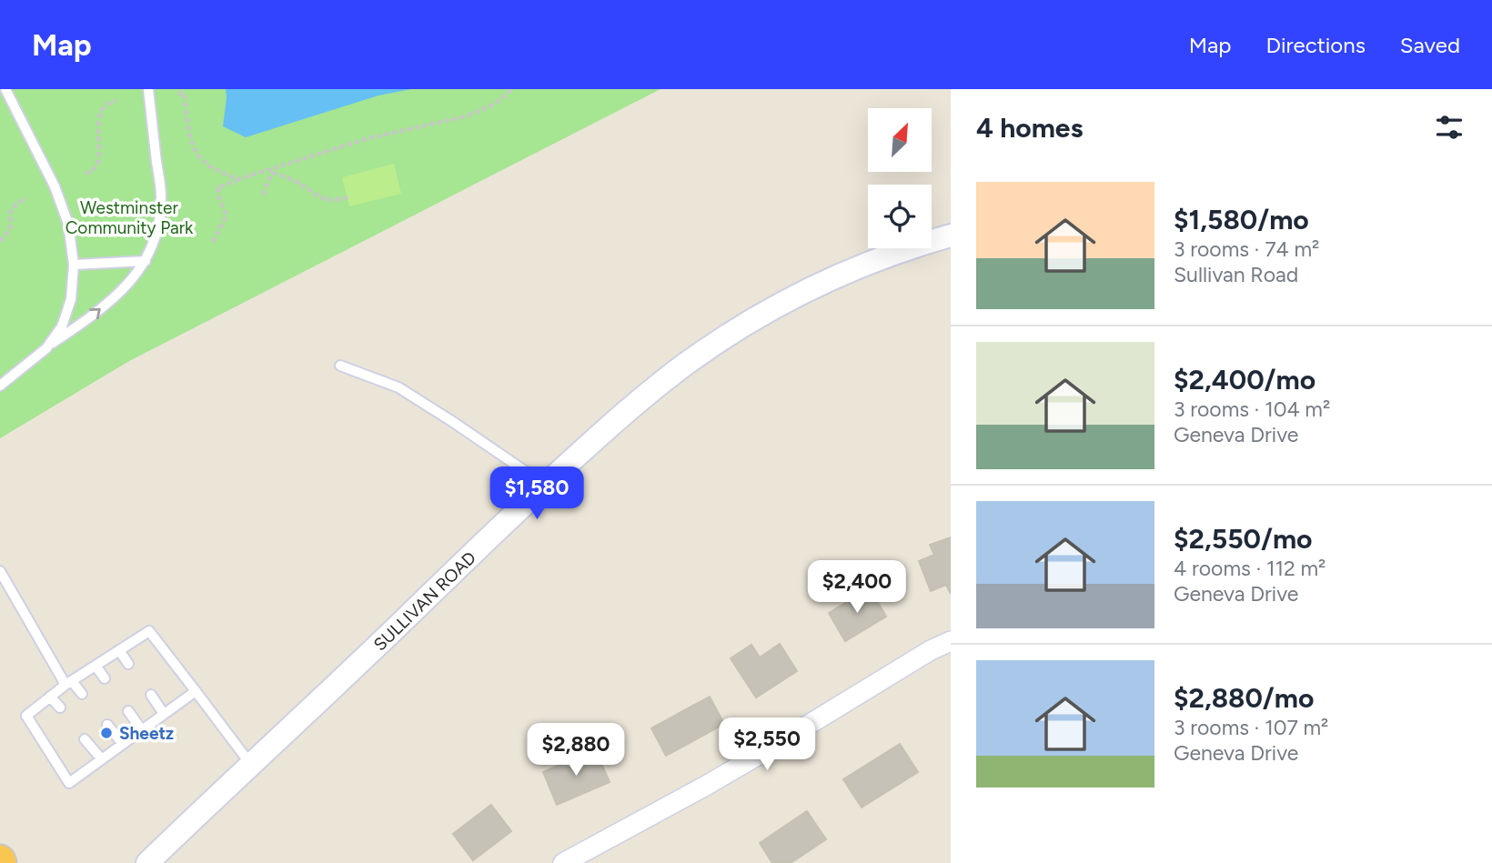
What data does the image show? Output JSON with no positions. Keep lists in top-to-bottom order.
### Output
{
  "streets": {
    "street": ["SULLIVAN ROAD"]
  },
  "parks": ["Westminster Community Park"],
  "places": ["Sheetz"],
  "north": "top right",
  "page": {
    "header": "Map",
    "nav": ["Map", "Directions", "Saved"],
    "heading": "4 homes",
    "list": [
      {
        "name": "$1,580/mo",
        "note": "3 rooms · 74 m² · Sullivan Road"
      },
      {
        "name": "$2,400/mo",
        "note": "3 rooms · 104 m² · Geneva Drive"
      },
      {
        "name": "$2,550/mo",
        "note": "4 rooms · 112 m² · Geneva Drive"
      },
      {
        "name": "$2,880/mo",
        "note": "3 rooms · 107 m² · Geneva Drive"
      }
    ],
    "price": [
      "$1,580",
      "$2,400",
      "$2,550",
      "$2,880"
    ]
  }
}
